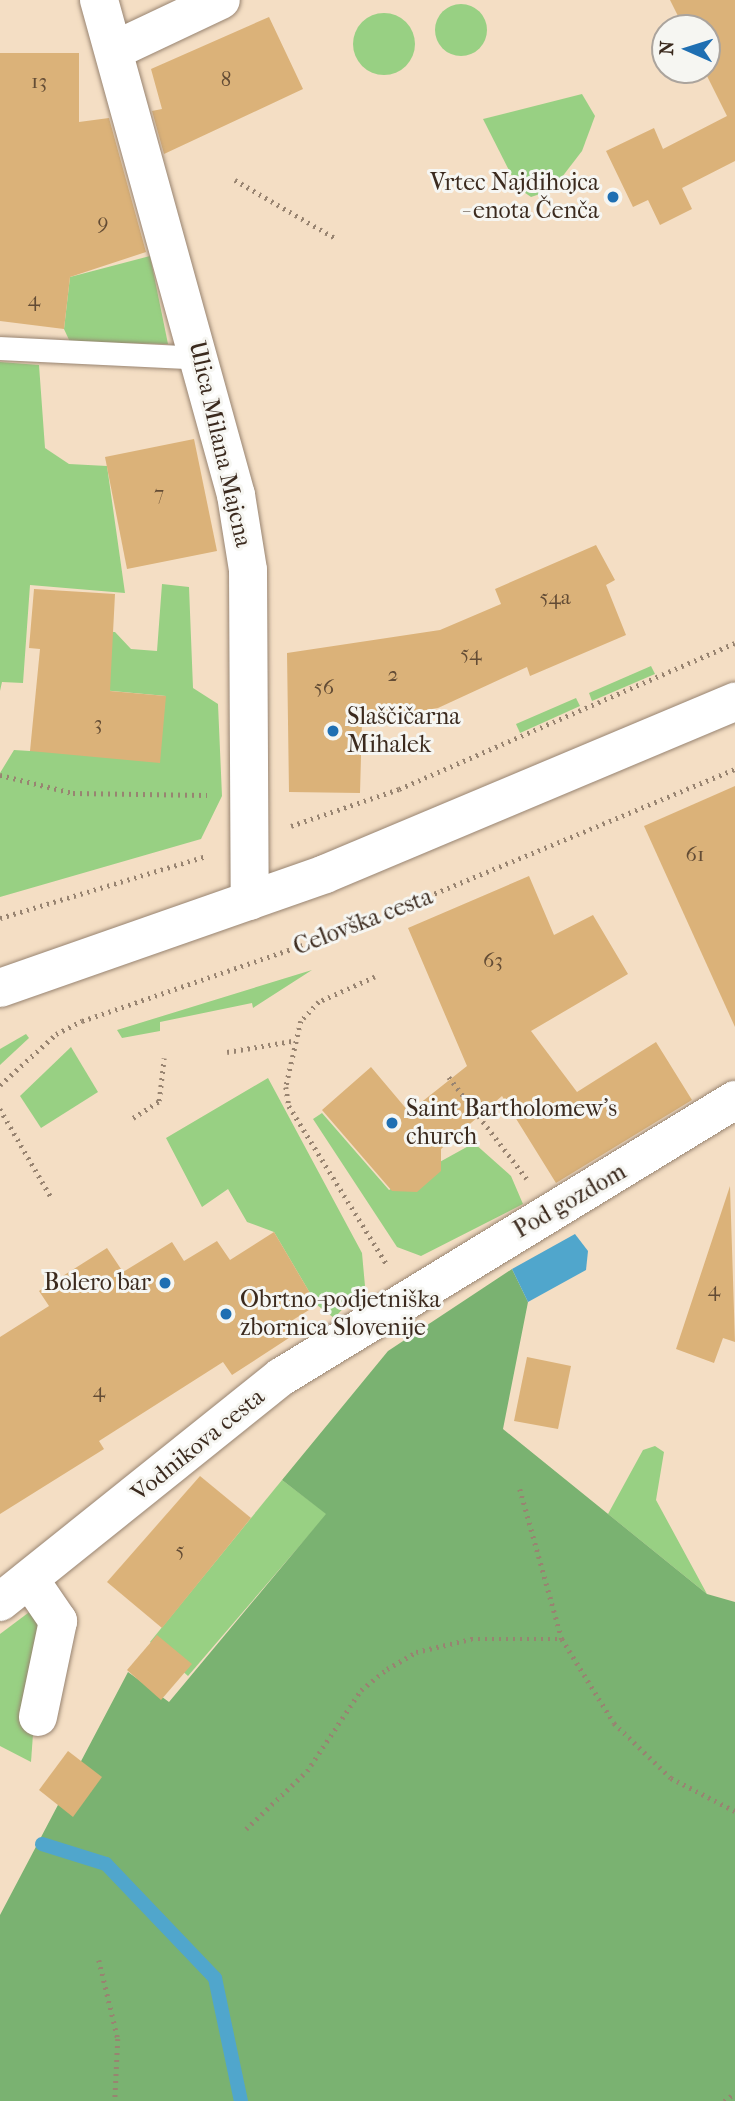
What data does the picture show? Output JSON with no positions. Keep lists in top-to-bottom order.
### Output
{
  "streets": {
    "street": ["Ulica Milana Majcna", "Pod gozdom", "Vodnikova cesta"],
    "path": ["Celovška cesta"]
  },
  "crossings": [
    ["Pod gozdom", "Vodnikova cesta"]
  ],
  "places": [
    "Vrtec Najdihojca - enota Čenča",
    "Slaščičarna Mihalek",
    "Saint Bartholomew's church",
    "Bolero bar",
    "Obrtno-podjetniška zbornica Slovenije"
  ],
  "house_numbers": [
    "8",
    "13",
    "9",
    "4",
    "7",
    "54a",
    "54",
    "2",
    "56",
    "3",
    "61",
    "63",
    "4",
    "4",
    "5"
  ],
  "north": "left"
}
